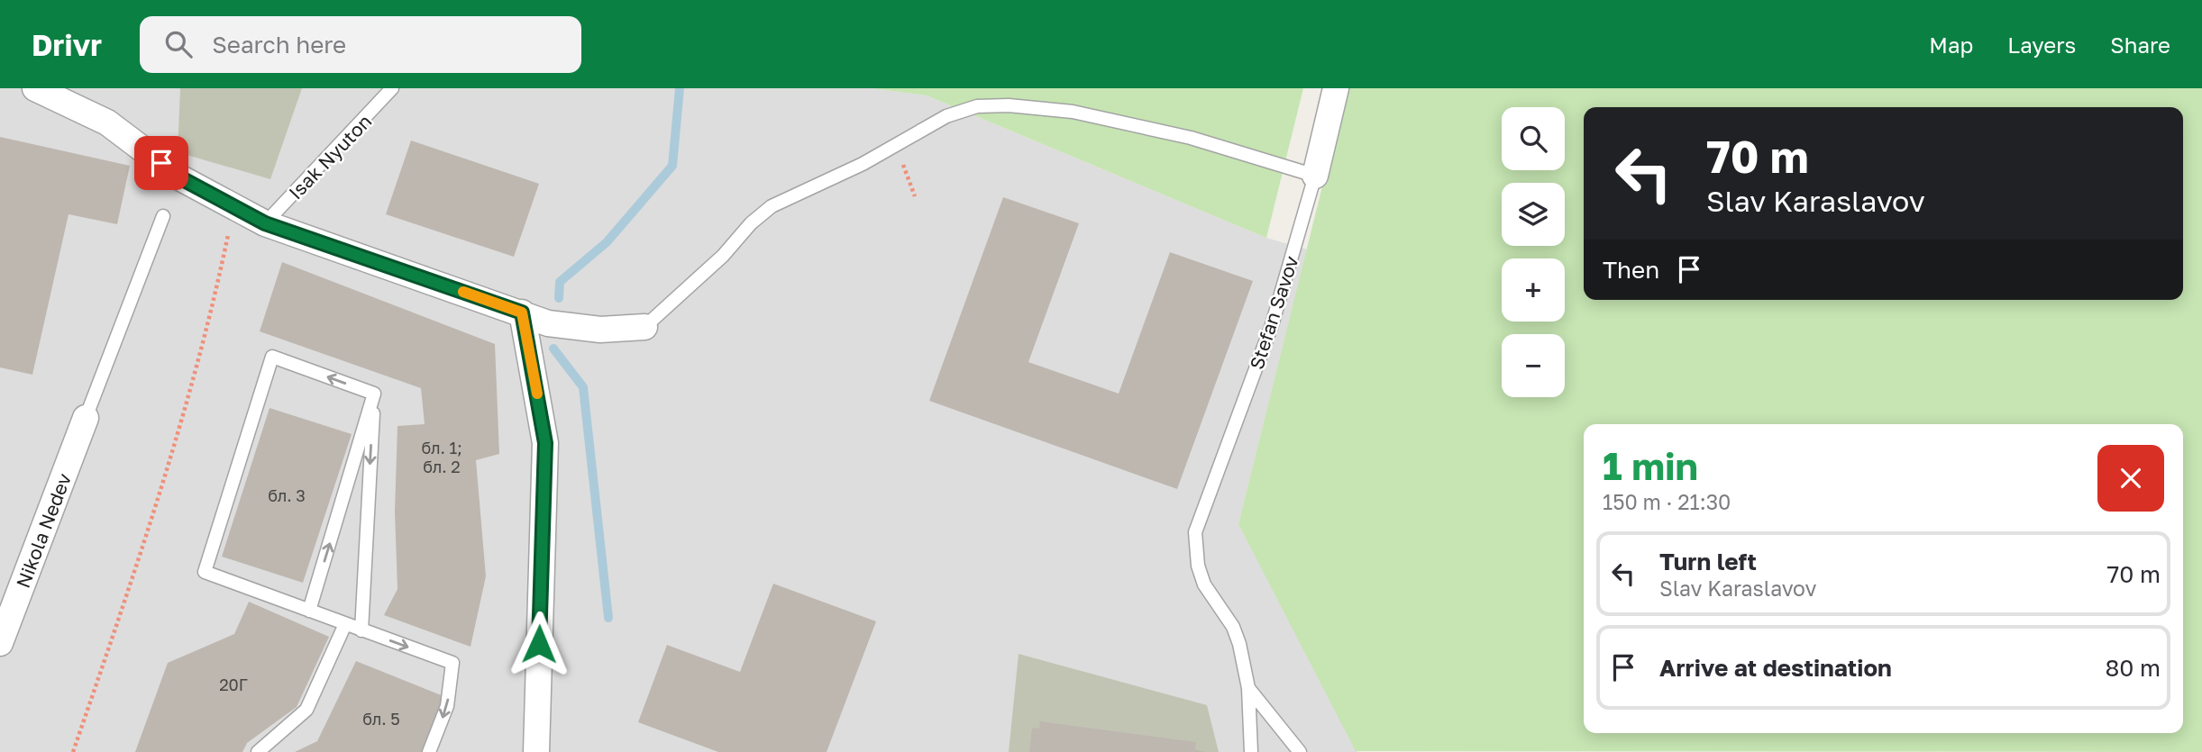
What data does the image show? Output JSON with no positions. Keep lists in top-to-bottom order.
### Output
{
  "streets": {
    "street": ["Stefan Savov", "Nikola Nedev"],
    "lane": ["Isak Nyuton"]
  },
  "house_numbers": [
    "бл. 1; бл. 2",
    "бл. 3",
    "20Г",
    "бл. 5"
  ],
  "page": {
    "header": "Drivr",
    "search": "Search here",
    "nav": ["Map", "Layers", "Share"],
    "map_buttons": ["+", "−"],
    "turn": ["70 m", "Slav Karaslavov"],
    "then": "Then",
    "heading": ["1 min", "150 m · 21:30"],
    "list": [
      {
        "name": "Turn left",
        "note": "Slav Karaslavov",
        "value": "70 m"
      },
      {
        "name": "Arrive at destination",
        "value": "80 m"
      }
    ]
  }
}
